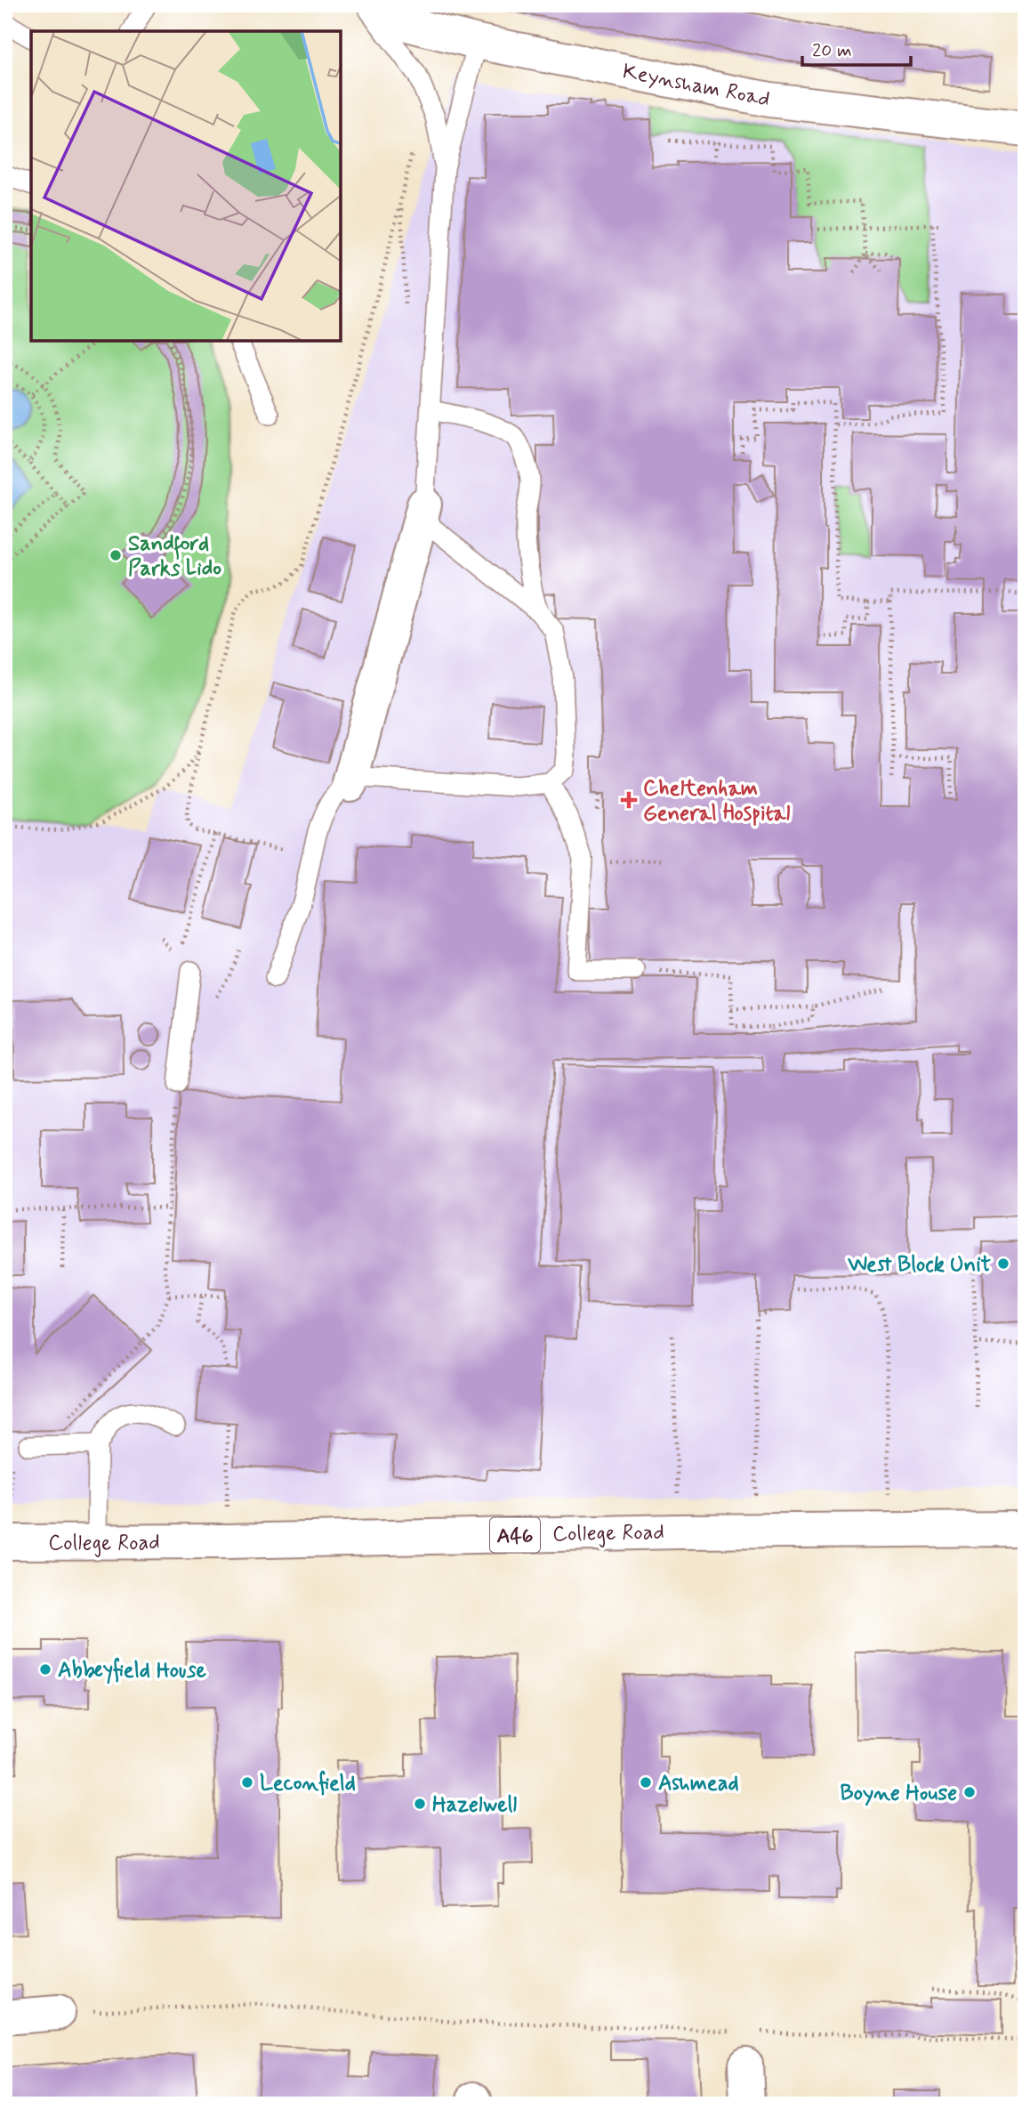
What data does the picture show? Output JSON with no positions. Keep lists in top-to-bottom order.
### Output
{
  "streets": {
    "street": ["Keynsham Road", "College Road", "A46"]
  },
  "places": {
    "other": [
      "Sandford Parks Lido",
      "West Block Unit",
      "Abbeyfield House",
      "Leconfield",
      "Ashmead",
      "Boyne House",
      "Hazelwell"
    ],
    "health": ["Cheltenham General Hospital"]
  },
  "scale_bar": "20 m"
}
